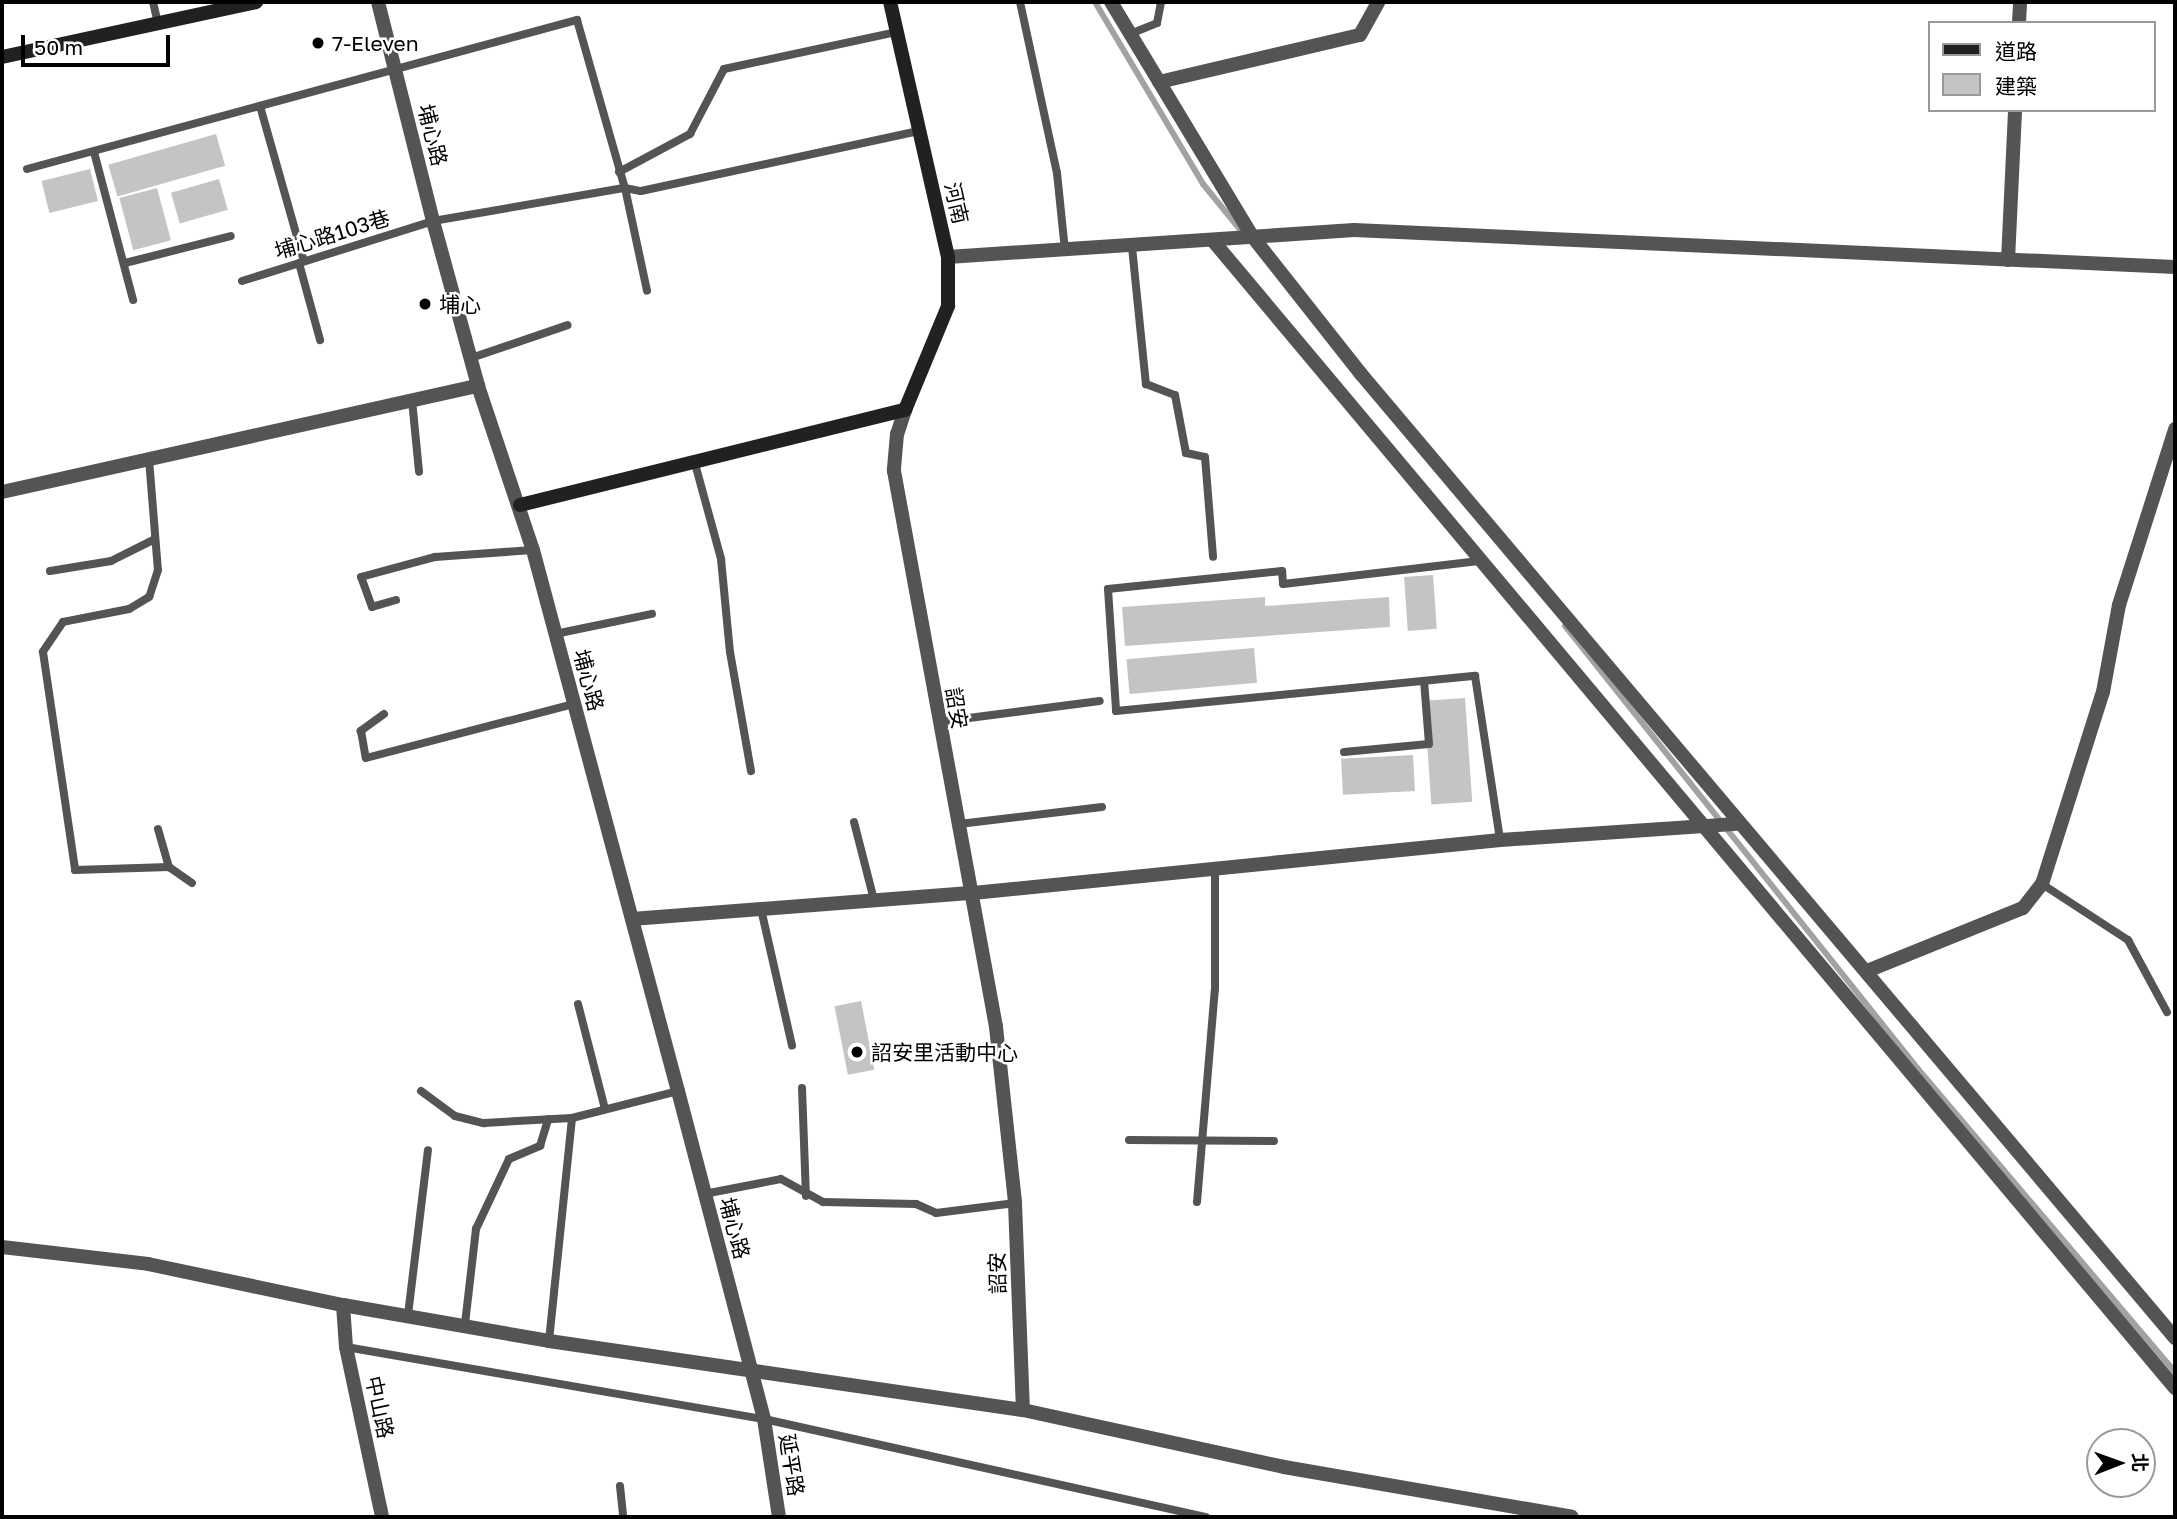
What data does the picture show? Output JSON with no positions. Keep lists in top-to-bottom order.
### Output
{
  "streets": {
    "street": [
      "埔心路",
      "河南",
      "詔安",
      "中山路",
      "延平路"
    ],
    "lane": ["埔心路103巷"]
  },
  "crossings": [
    ["埔心路", "埔心路103巷"],
    ["埔心路", "延平路"],
    ["河南", "埔心路103巷"],
    ["河南", "詔安"]
  ],
  "places": ["7-Eleven", "埔心", "詔安里活動中心"],
  "legend": ["道路", "建築"],
  "scale_bar": "50 m",
  "north": "right"
}
